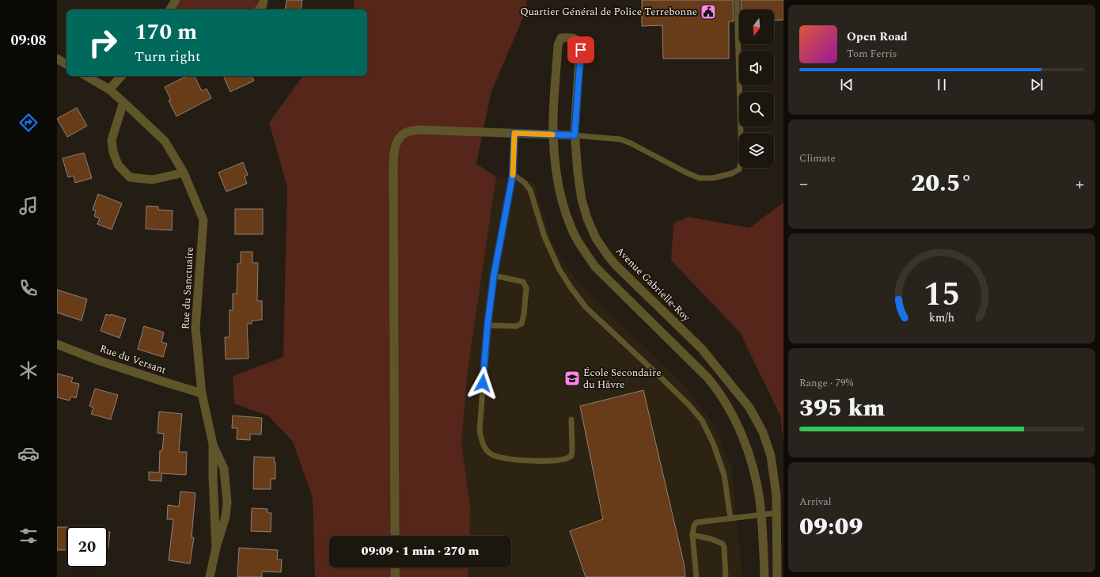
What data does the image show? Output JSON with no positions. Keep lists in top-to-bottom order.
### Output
{
  "streets": {
    "street": ["Avenue Gabrielle-Roy", "Rue du Sanctuaire", "Rue du Versant"]
  },
  "crossings": [
    ["Rue du Sanctuaire", "Rue du Versant"]
  ],
  "places": {
    "public building": ["Quartier Général de Police Terrebonne"],
    "school or university": ["École Secondaire du Hâvre"]
  },
  "north": "bottom",
  "page": {
    "tabs": "09:08",
    "turn": ["170 m", "Turn right"],
    "song": ["Open Road", "Tom Ferris"],
    "tile": [
      "Climate",
      ["Range · 79%", "395 km"],
      ["Arrival", "09:09"]
    ],
    "heat": ["−", "20.5°", "+"],
    "limit": "20",
    "trip": "09:09 · 1 min · 270 m",
    "gauge": ["15", "km/h"]
  }
}
